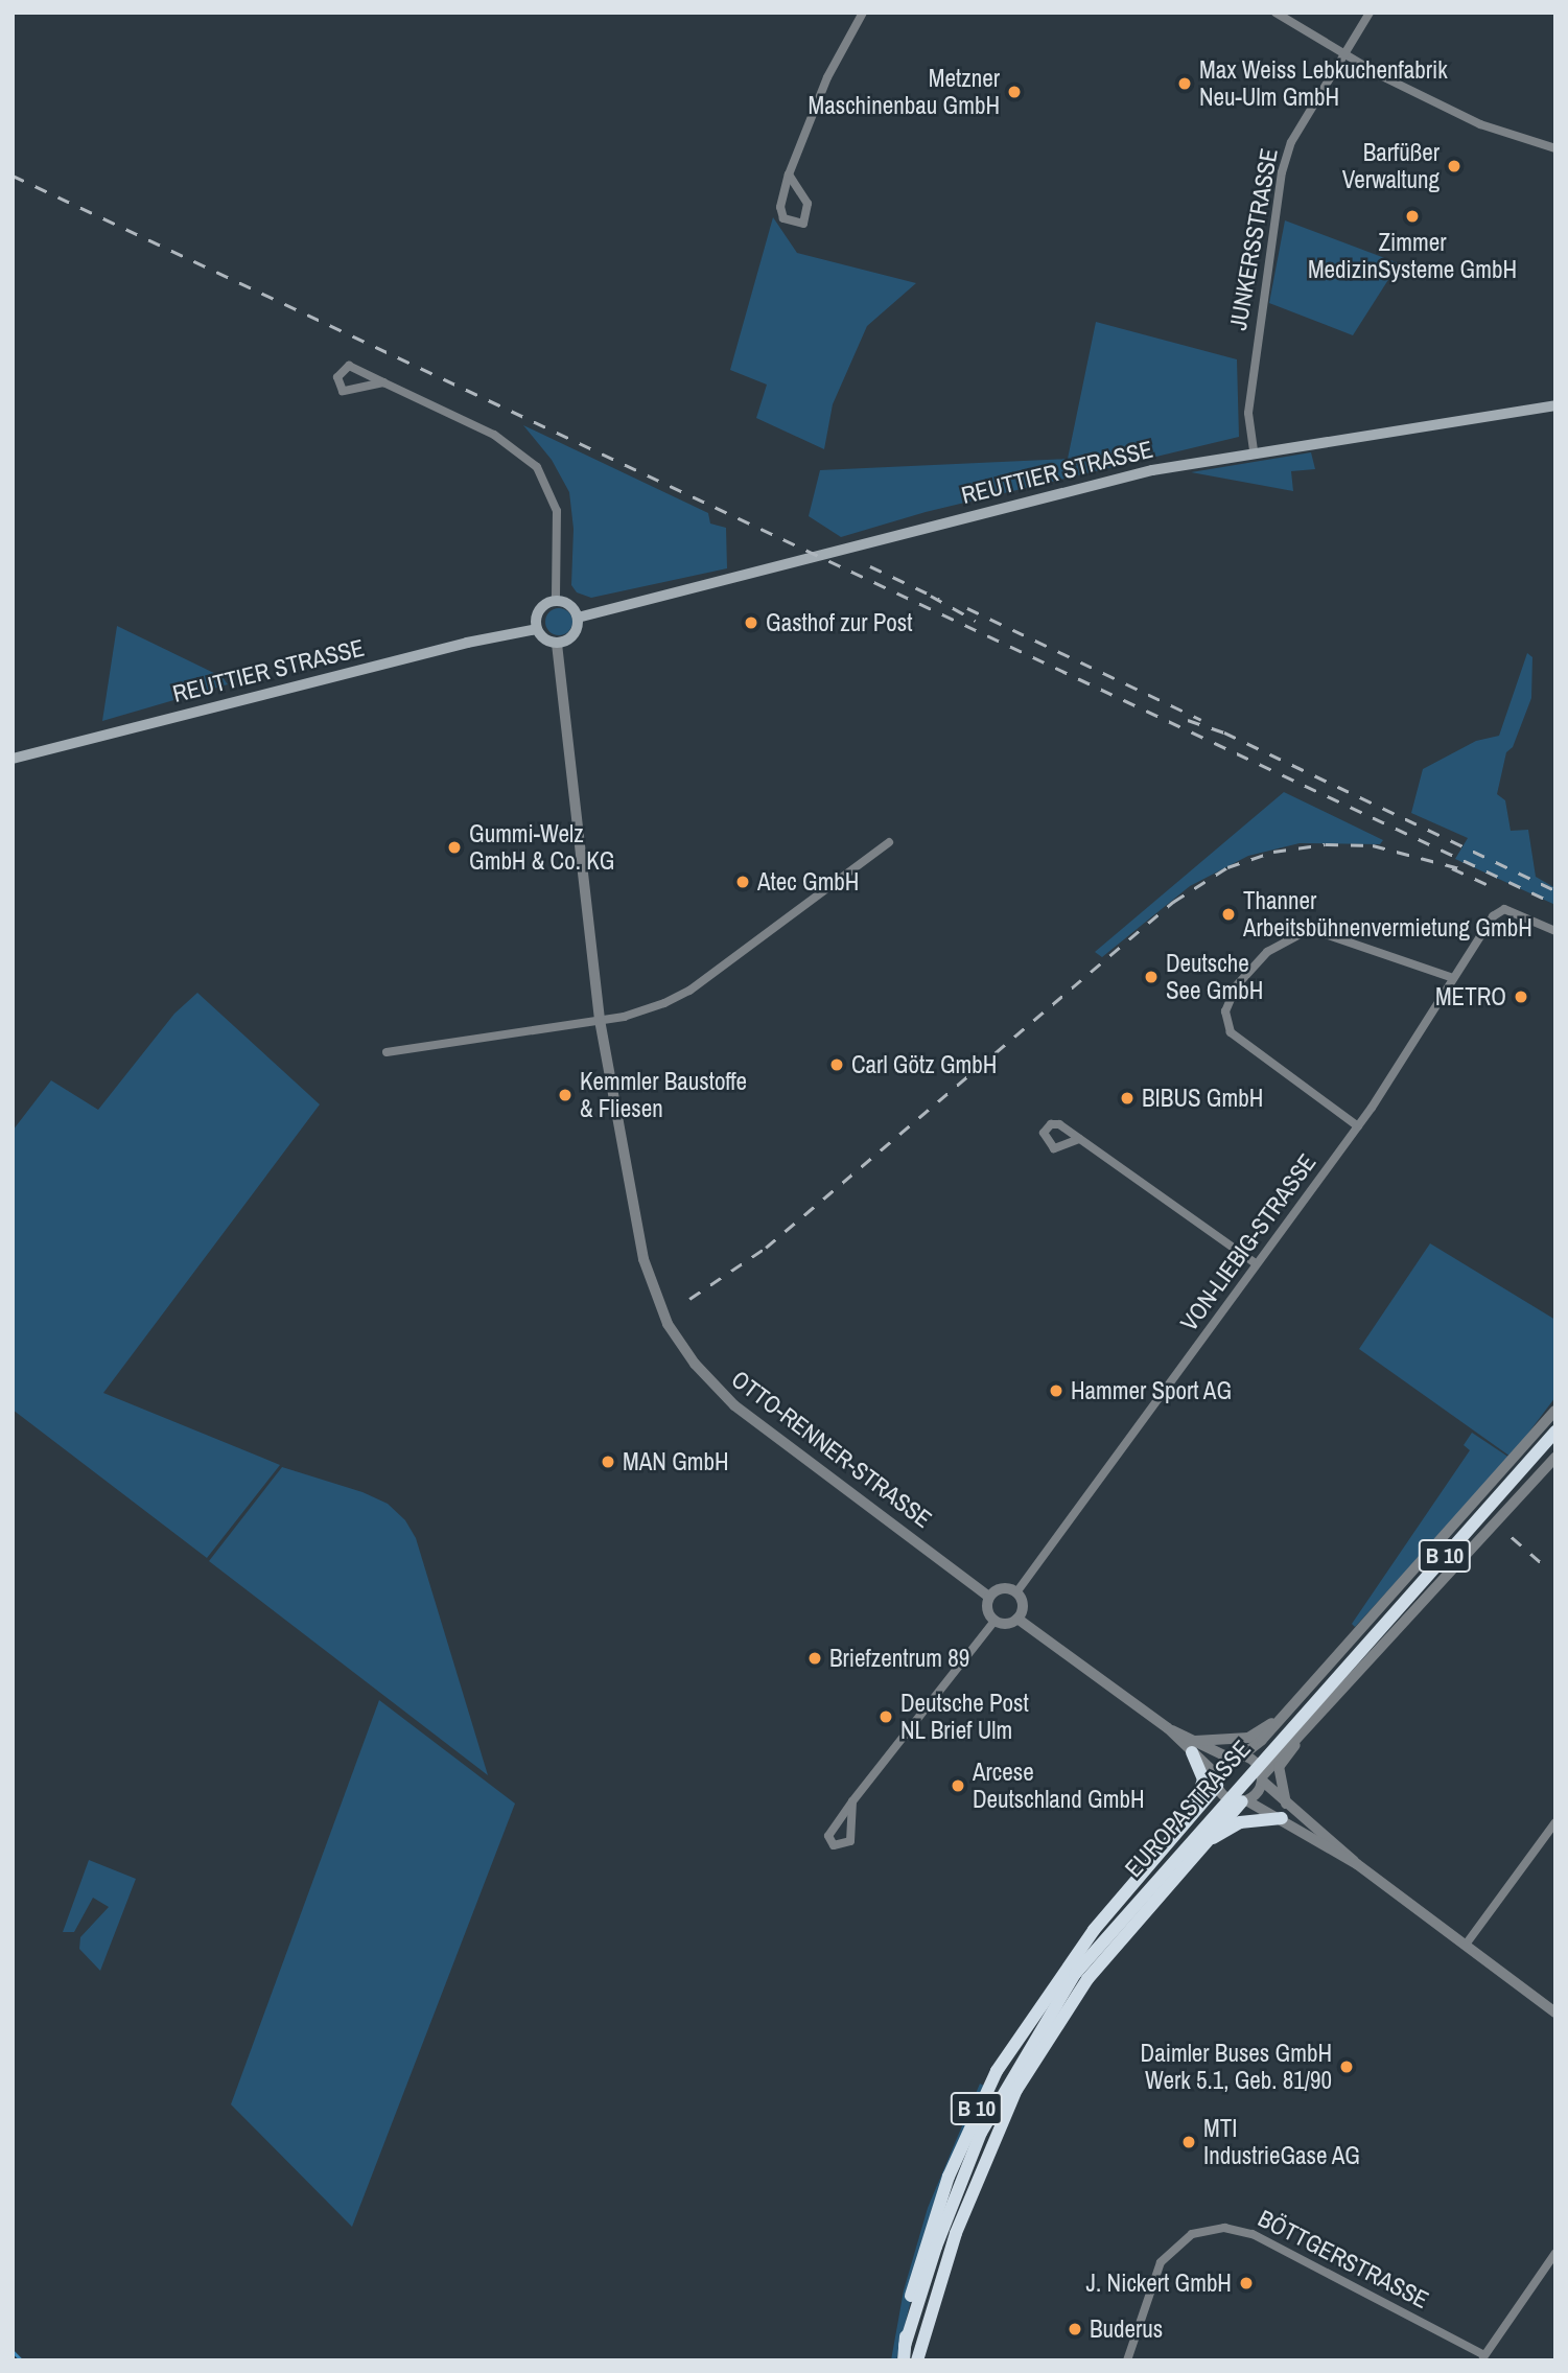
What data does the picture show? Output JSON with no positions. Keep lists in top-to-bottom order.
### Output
{
  "streets": {
    "highway": ["B 10", "EUROPASTRASSE"],
    "main road": ["REUTTIER STRASSE"],
    "street": [
      "JUNKERSSTRASSE",
      "VON-LIEBIG-STRASSE",
      "OTTO-RENNER-STRASSE",
      "BÖTTGERSTRASSE"
    ]
  },
  "crossings": [
    ["JUNKERSSTRASSE", "REUTTIER STRASSE"],
    ["REUTTIER STRASSE", "OTTO-RENNER-STRASSE"],
    ["VON-LIEBIG-STRASSE", "OTTO-RENNER-STRASSE"],
    ["B 10", "EUROPASTRASSE"]
  ],
  "places": [
    "Max Weiss Lebkuchenfabrik Neu-Ulm GmbH",
    "Metzner Maschinenbau GmbH",
    "Barfüßer Verwaltung",
    "Zimmer MedizinSysteme GmbH",
    "Gasthof zur Post",
    "Gummi-Welz GmbH & Co. KG",
    "Atec GmbH",
    "Thanner Arbeitsbühnenvermietung GmbH",
    "Deutsche See GmbH",
    "METRO",
    "Carl Götz GmbH",
    "Kemmler Baustoffe & Fliesen",
    "BIBUS GmbH",
    "Hammer Sport AG",
    "MAN GmbH",
    "Briefzentrum 89",
    "Deutsche Post NL Brief Ulm",
    "Arcese Deutschland GmbH",
    "Daimler Buses GmbH Werk 5.1, Geb. 81/90",
    "MTI IndustrieGase AG",
    "J. Nickert GmbH",
    "Buderus"
  ]
}
